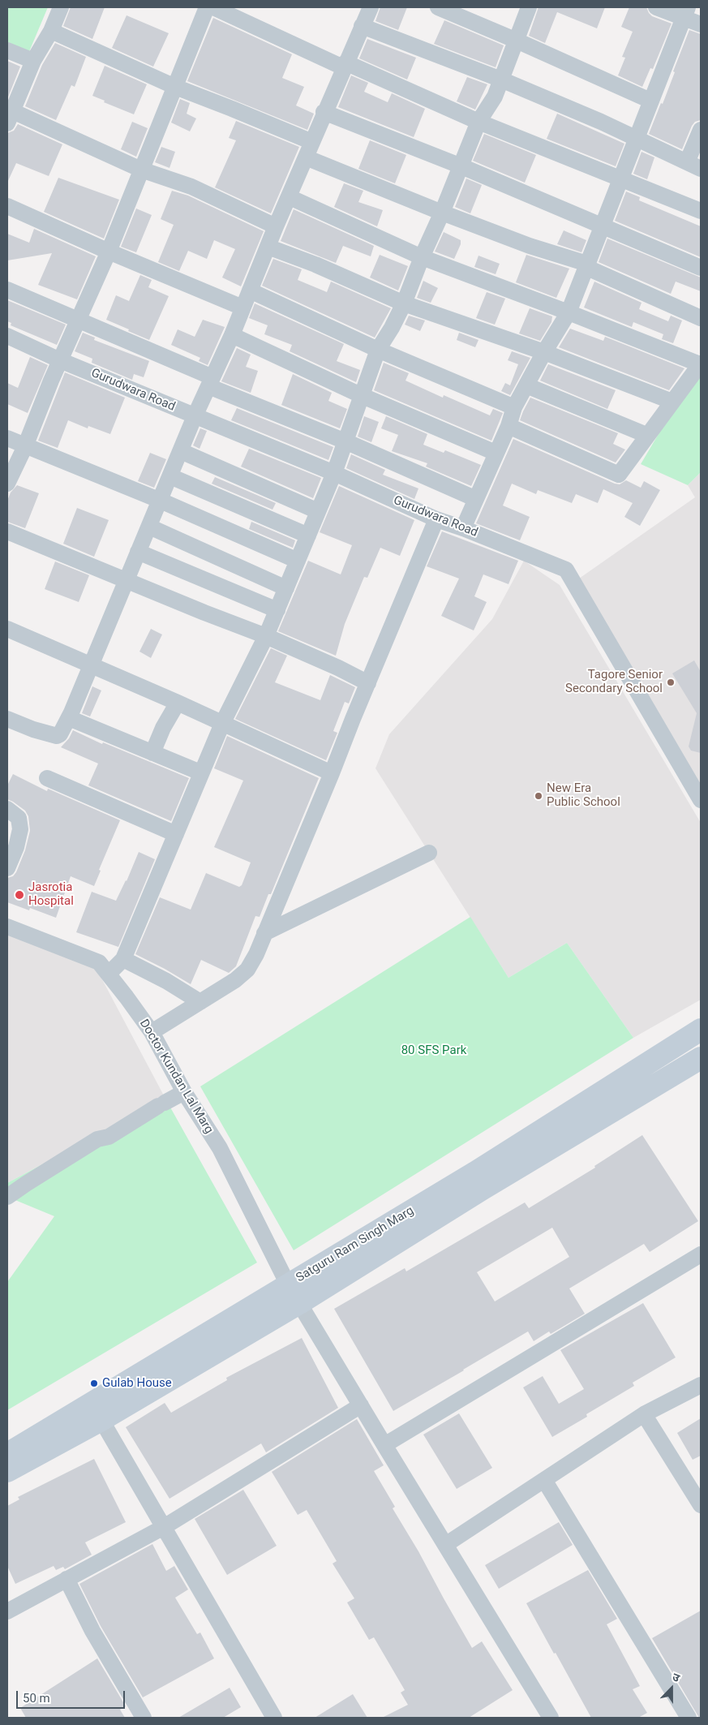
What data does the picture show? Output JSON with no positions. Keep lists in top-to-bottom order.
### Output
{
  "streets": {
    "main road": ["Satguru Ram Singh Marg"],
    "street": ["Gurudwara Road", "Doctor Kundan Lal Marg"]
  },
  "crossings": [
    ["Doctor Kundan Lal Marg", "Satguru Ram Singh Marg"]
  ],
  "parks": ["80 SFS Park"],
  "places": [
    "Tagore Senior Secondary School",
    "New Era Public School",
    "Jasrotia Hospital",
    "Gulab House"
  ],
  "scale_bar": "50 m",
  "north": "top"
}
